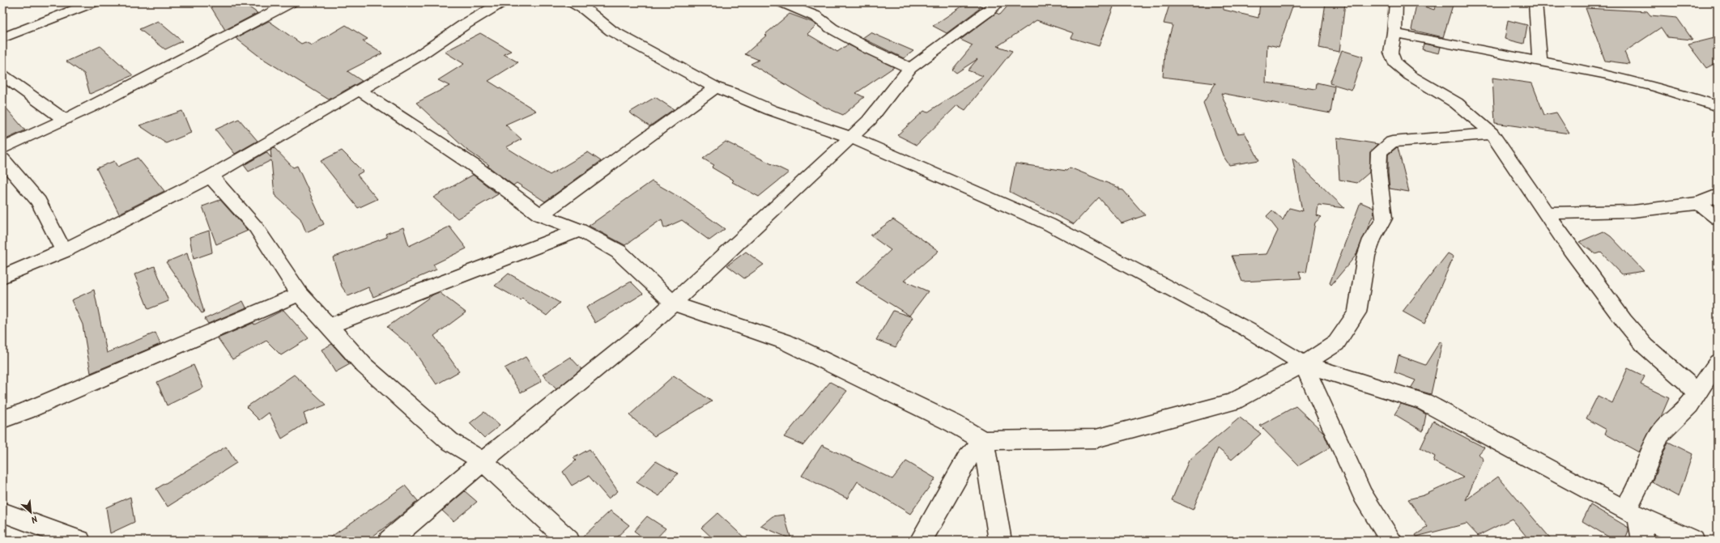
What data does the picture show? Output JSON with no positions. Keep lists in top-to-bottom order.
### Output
{
  "north": "bottom right"
}
